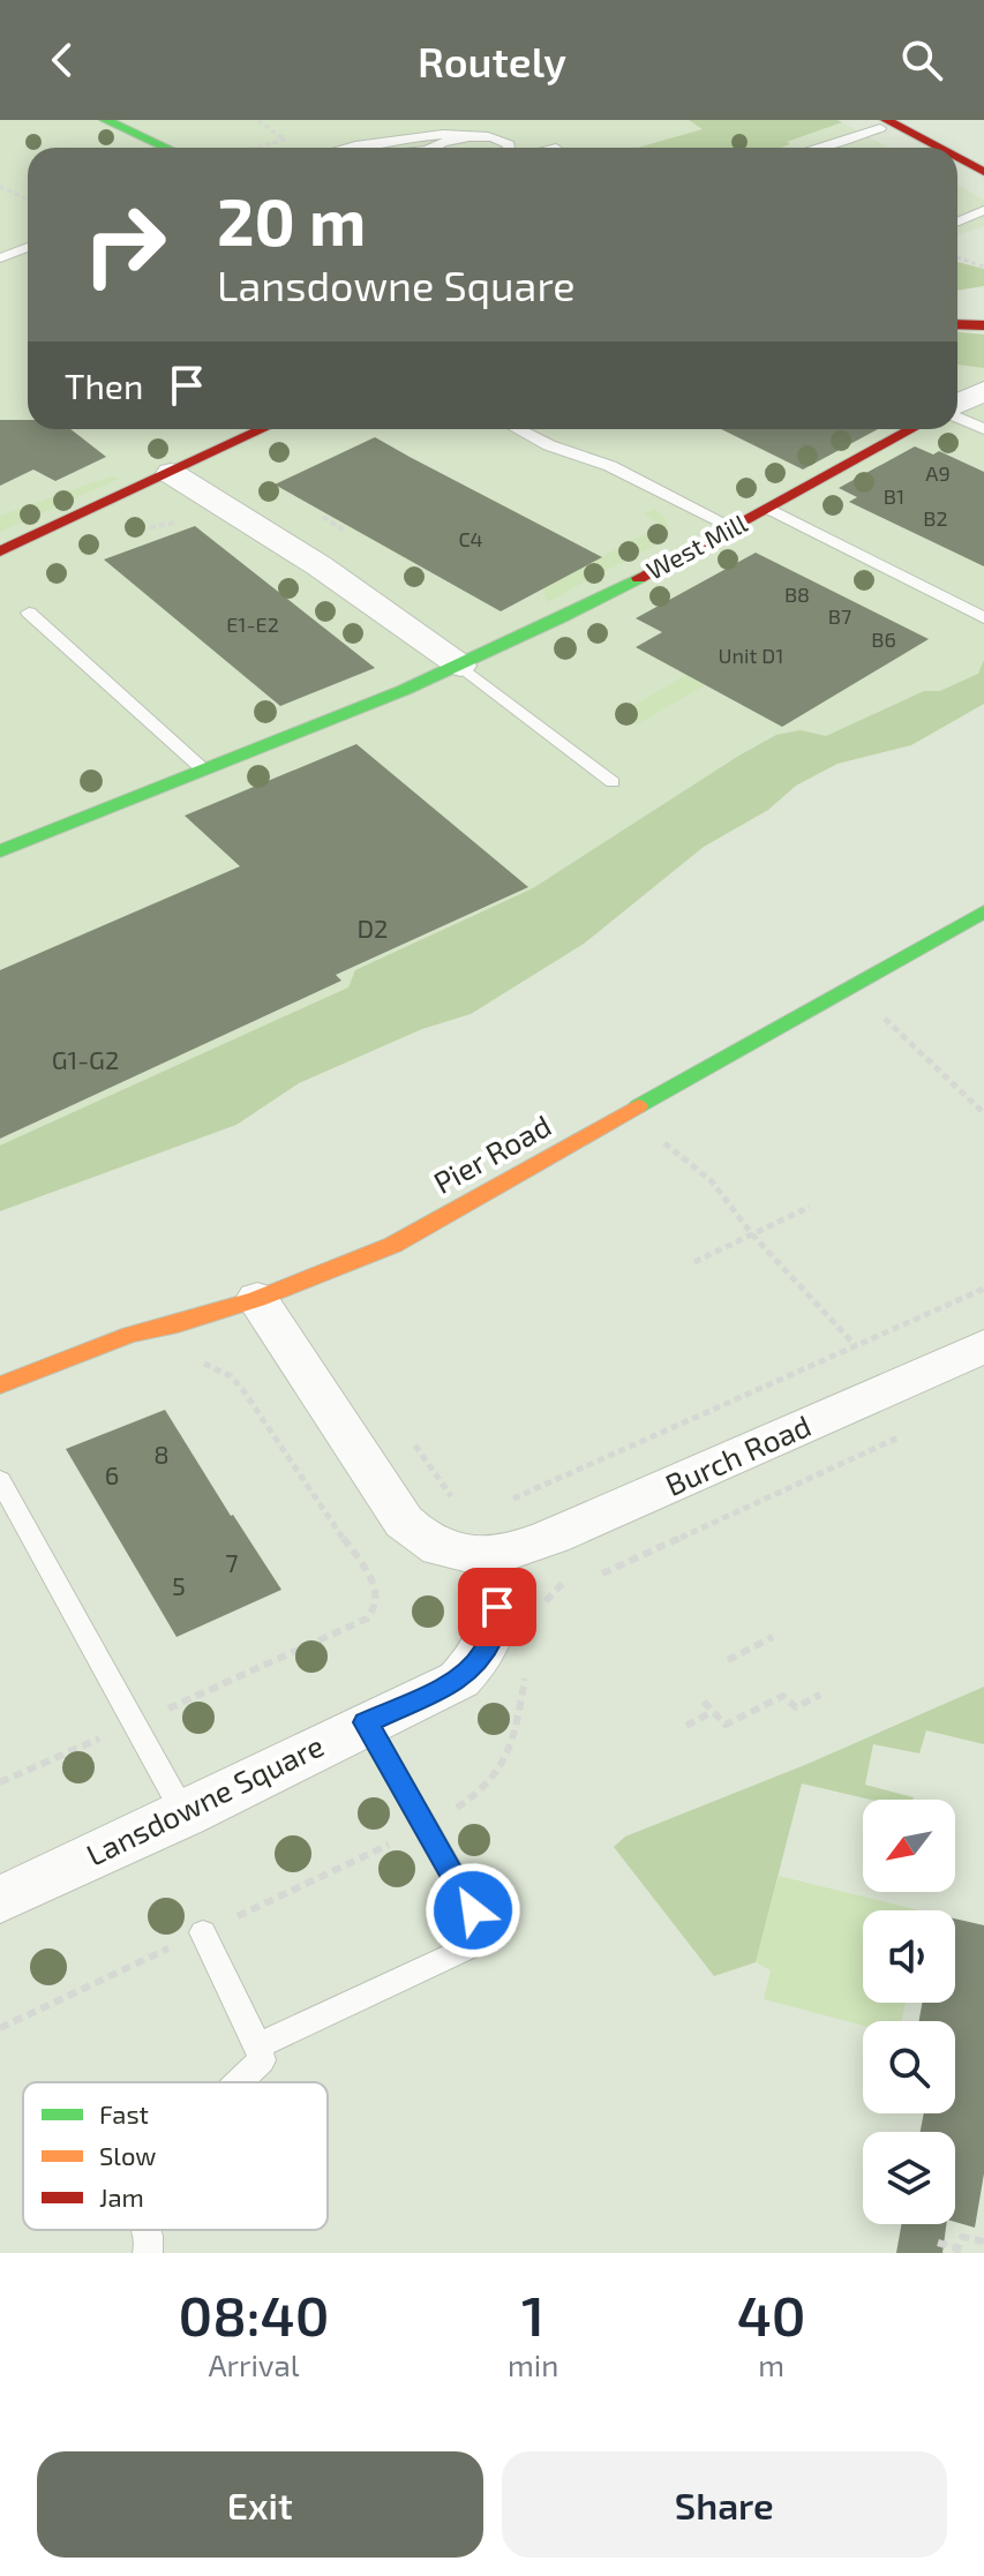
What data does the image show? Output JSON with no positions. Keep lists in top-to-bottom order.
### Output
{
  "streets": {
    "street": [
      "West Mill",
      "Pier Road",
      "Burch Road",
      "Lansdowne Square"
    ]
  },
  "crossings": [
    ["Burch Road", "Lansdowne Square"]
  ],
  "house_numbers": [
    "A9",
    "B1",
    "B2",
    "C4",
    "B8",
    "B7",
    "E1-E2",
    "B6",
    "Unit D1",
    "D2",
    "G1-G2",
    "8",
    "6",
    "7",
    "5"
  ],
  "legend": ["Fast", "Slow", "Jam"],
  "north": "bottom left",
  "page": {
    "header": "Routely",
    "turn": ["20 m", "Lansdowne Square"],
    "then": "Then",
    "eta": [
      "08:40",
      "Arrival",
      "1",
      "min",
      "40",
      "m"
    ],
    "buttons": ["Exit", "Share"]
  }
}
